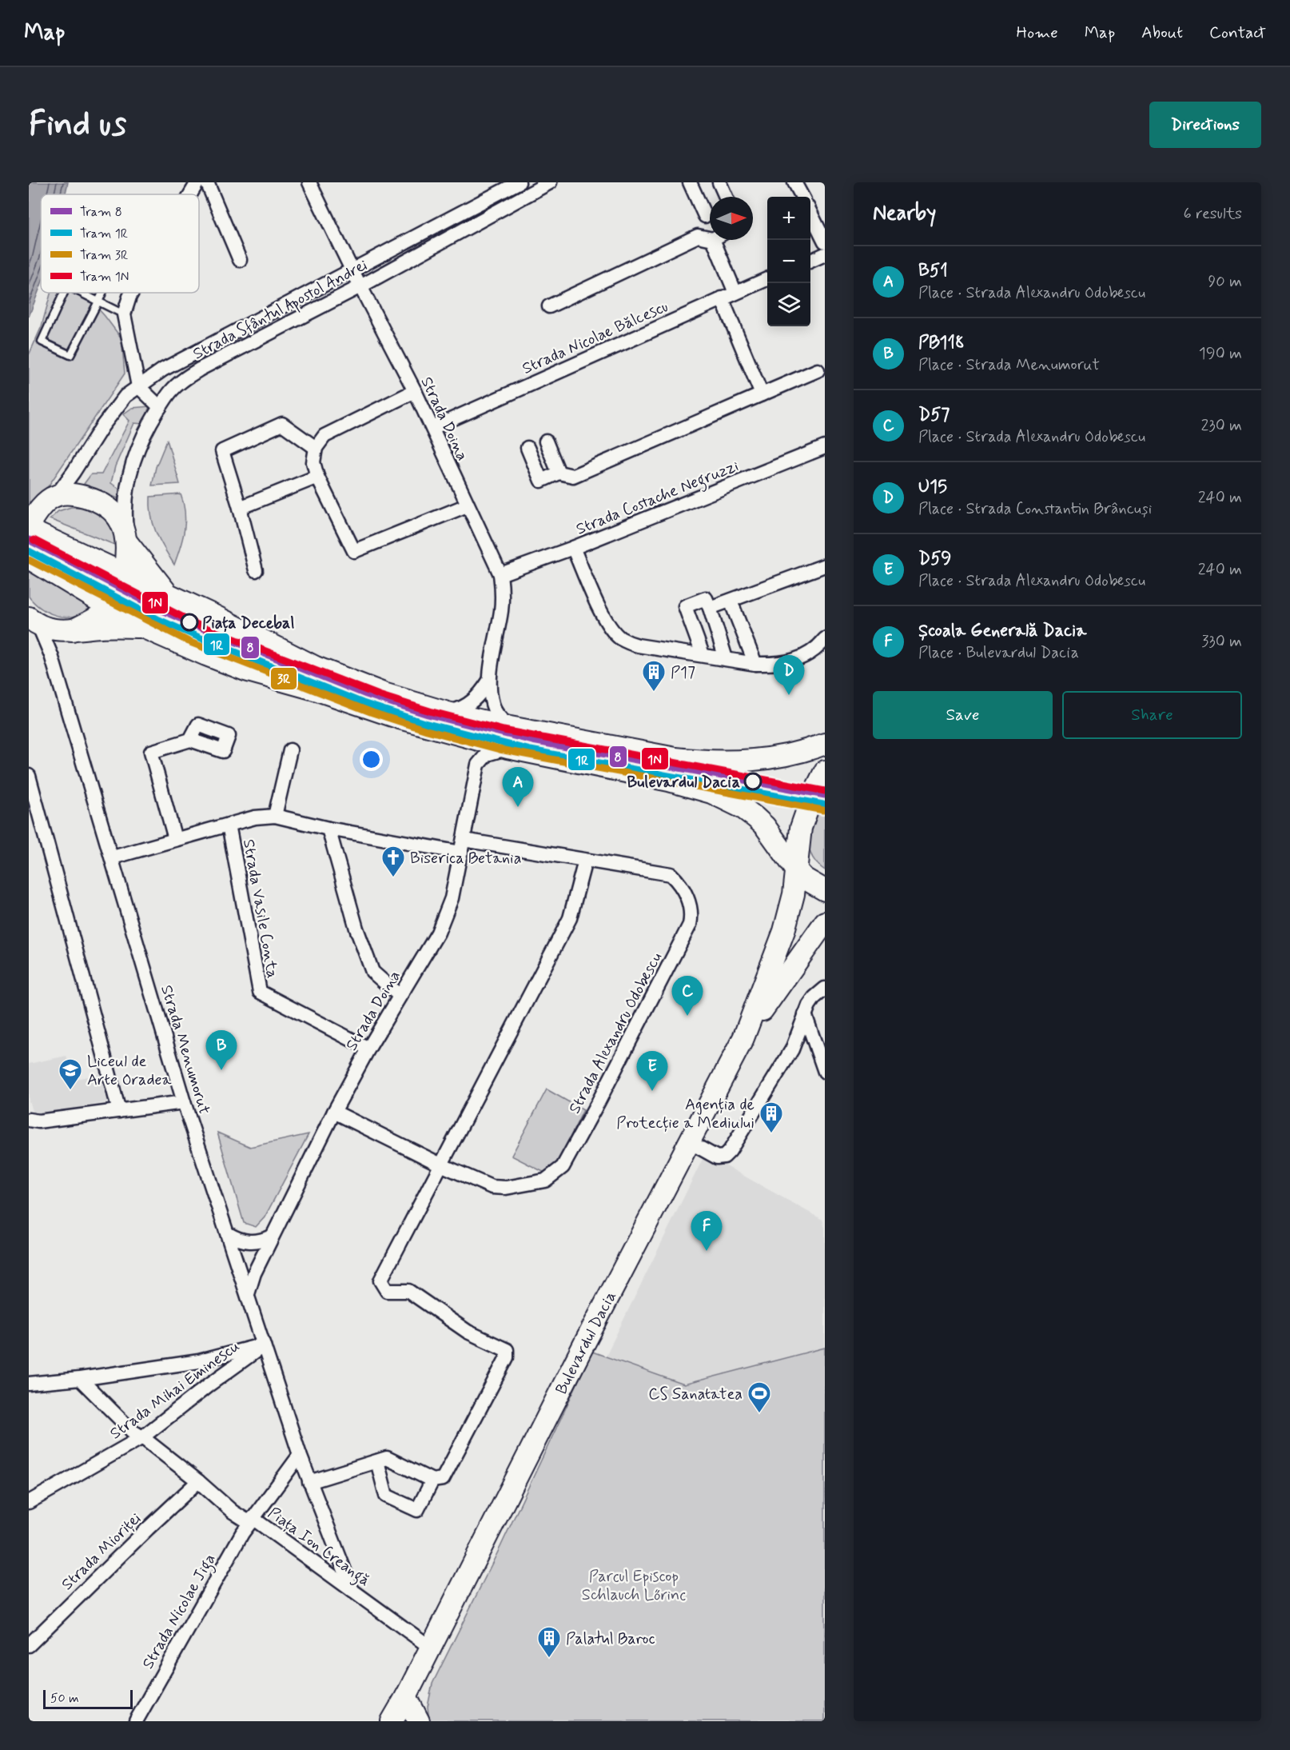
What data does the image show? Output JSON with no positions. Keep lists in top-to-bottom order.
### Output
{
  "streets": {
    "main road": ["Bulevardul Dacia"],
    "street": [
      "Strada Sfântul Apostol Andrei",
      "Strada Nicolae Bălcescu",
      "Strada Doina",
      "Strada Costache Negruzzi",
      "Strada Vasile Conta",
      "Strada Alexandru Odobescu",
      "Strada Menumorut",
      "Strada Mihai Eminescu",
      "Piața Ion Creangă",
      "Strada Mioriței",
      "Strada Nicolae Jiga"
    ]
  },
  "crossings": [
    ["Strada Sfântul Apostol Andrei", "Strada Doina"],
    ["Strada Nicolae Bălcescu", "Strada Doina"],
    ["Strada Doina", "Strada Costache Negruzzi"],
    ["Strada Doina", "Strada Vasile Conta"],
    ["Strada Doina", "Strada Alexandru Odobescu"],
    ["Strada Doina", "Strada Menumorut"],
    ["Strada Vasile Conta", "Strada Alexandru Odobescu"],
    ["Strada Vasile Conta", "Strada Menumorut"],
    ["Strada Menumorut", "Strada Mihai Eminescu"],
    ["Strada Menumorut", "Piața Ion Creangă"],
    ["Bulevardul Dacia", "Piața Ion Creangă"],
    ["Piața Ion Creangă", "Strada Nicolae Jiga"]
  ],
  "parks": ["Parcul Episcop Schlauch Lőrinc"],
  "places": {
    "other": ["Piața Decebal", "Bulevardul Dacia"],
    "building": ["P17", "Agenția de Protecție a Mediului", "Palatul Baroc"],
    "church": ["Biserica Betania"],
    "school or university": ["Liceul de Arte Oradea"],
    "sports": ["CS Sanatatea"]
  },
  "lines": [
    "tram line 8",
    "tram line 1N",
    "tram line 1R",
    "tram line 3R"
  ],
  "legend": [
    "Tram 8",
    "Tram 1R",
    "Tram 3R",
    "Tram 1N"
  ],
  "scale_bar": "50 m",
  "north": "right",
  "page": {
    "header": "Map",
    "nav": [
      "Home",
      "Map",
      "About",
      "Contact"
    ],
    "buttons": [
      "Directions",
      ["Save", "Share"]
    ],
    "title": "Find us",
    "heading": ["Nearby", "6 results"],
    "map_buttons": ["+", "−"],
    "list": [
      {
        "mark": "A",
        "name": "B51",
        "note": "Place · Strada Alexandru Odobescu",
        "value": "90 m"
      },
      {
        "mark": "B",
        "name": "PB118",
        "note": "Place · Strada Menumorut",
        "value": "190 m"
      },
      {
        "mark": "C",
        "name": "D57",
        "note": "Place · Strada Alexandru Odobescu",
        "value": "230 m"
      },
      {
        "mark": "D",
        "name": "U15",
        "note": "Place · Strada Constantin Brâncuși",
        "value": "240 m"
      },
      {
        "mark": "E",
        "name": "D59",
        "note": "Place · Strada Alexandru Odobescu",
        "value": "240 m"
      },
      {
        "mark": "F",
        "name": "Școala Generală Dacia",
        "note": "Place · Bulevardul Dacia",
        "value": "330 m"
      }
    ],
    "pins": [
      "D",
      "A",
      "C",
      "B",
      "E",
      "F"
    ],
    "scale": "50 m"
  }
}
